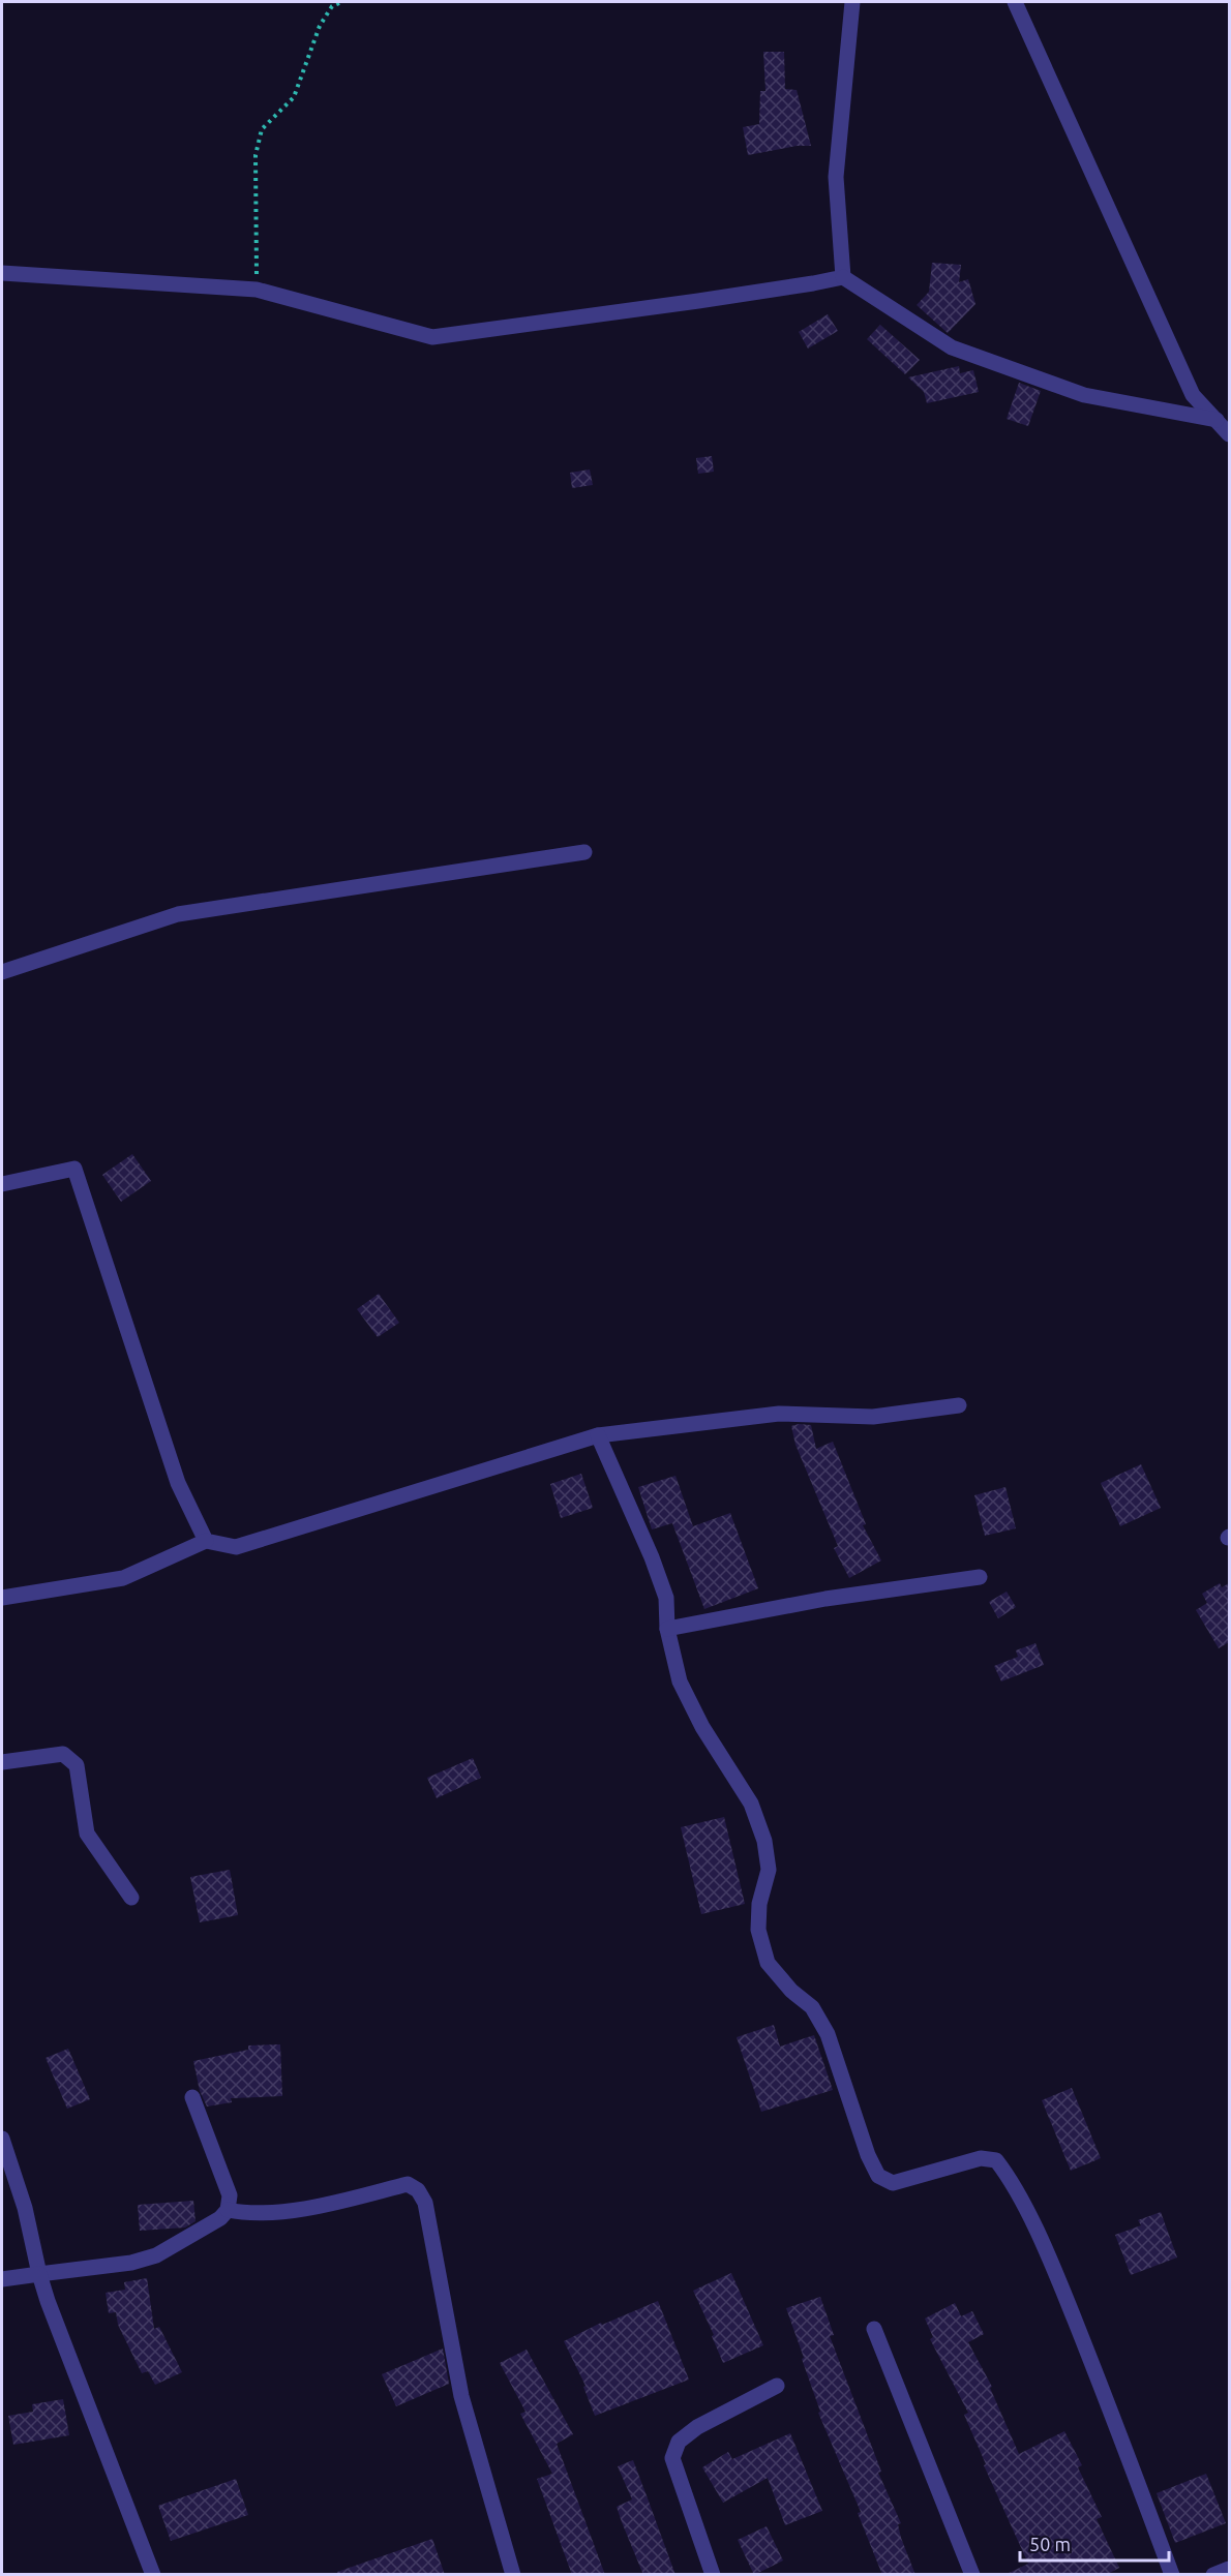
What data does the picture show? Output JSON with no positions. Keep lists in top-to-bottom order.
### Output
{
  "scale_bar": "50 m"
}
